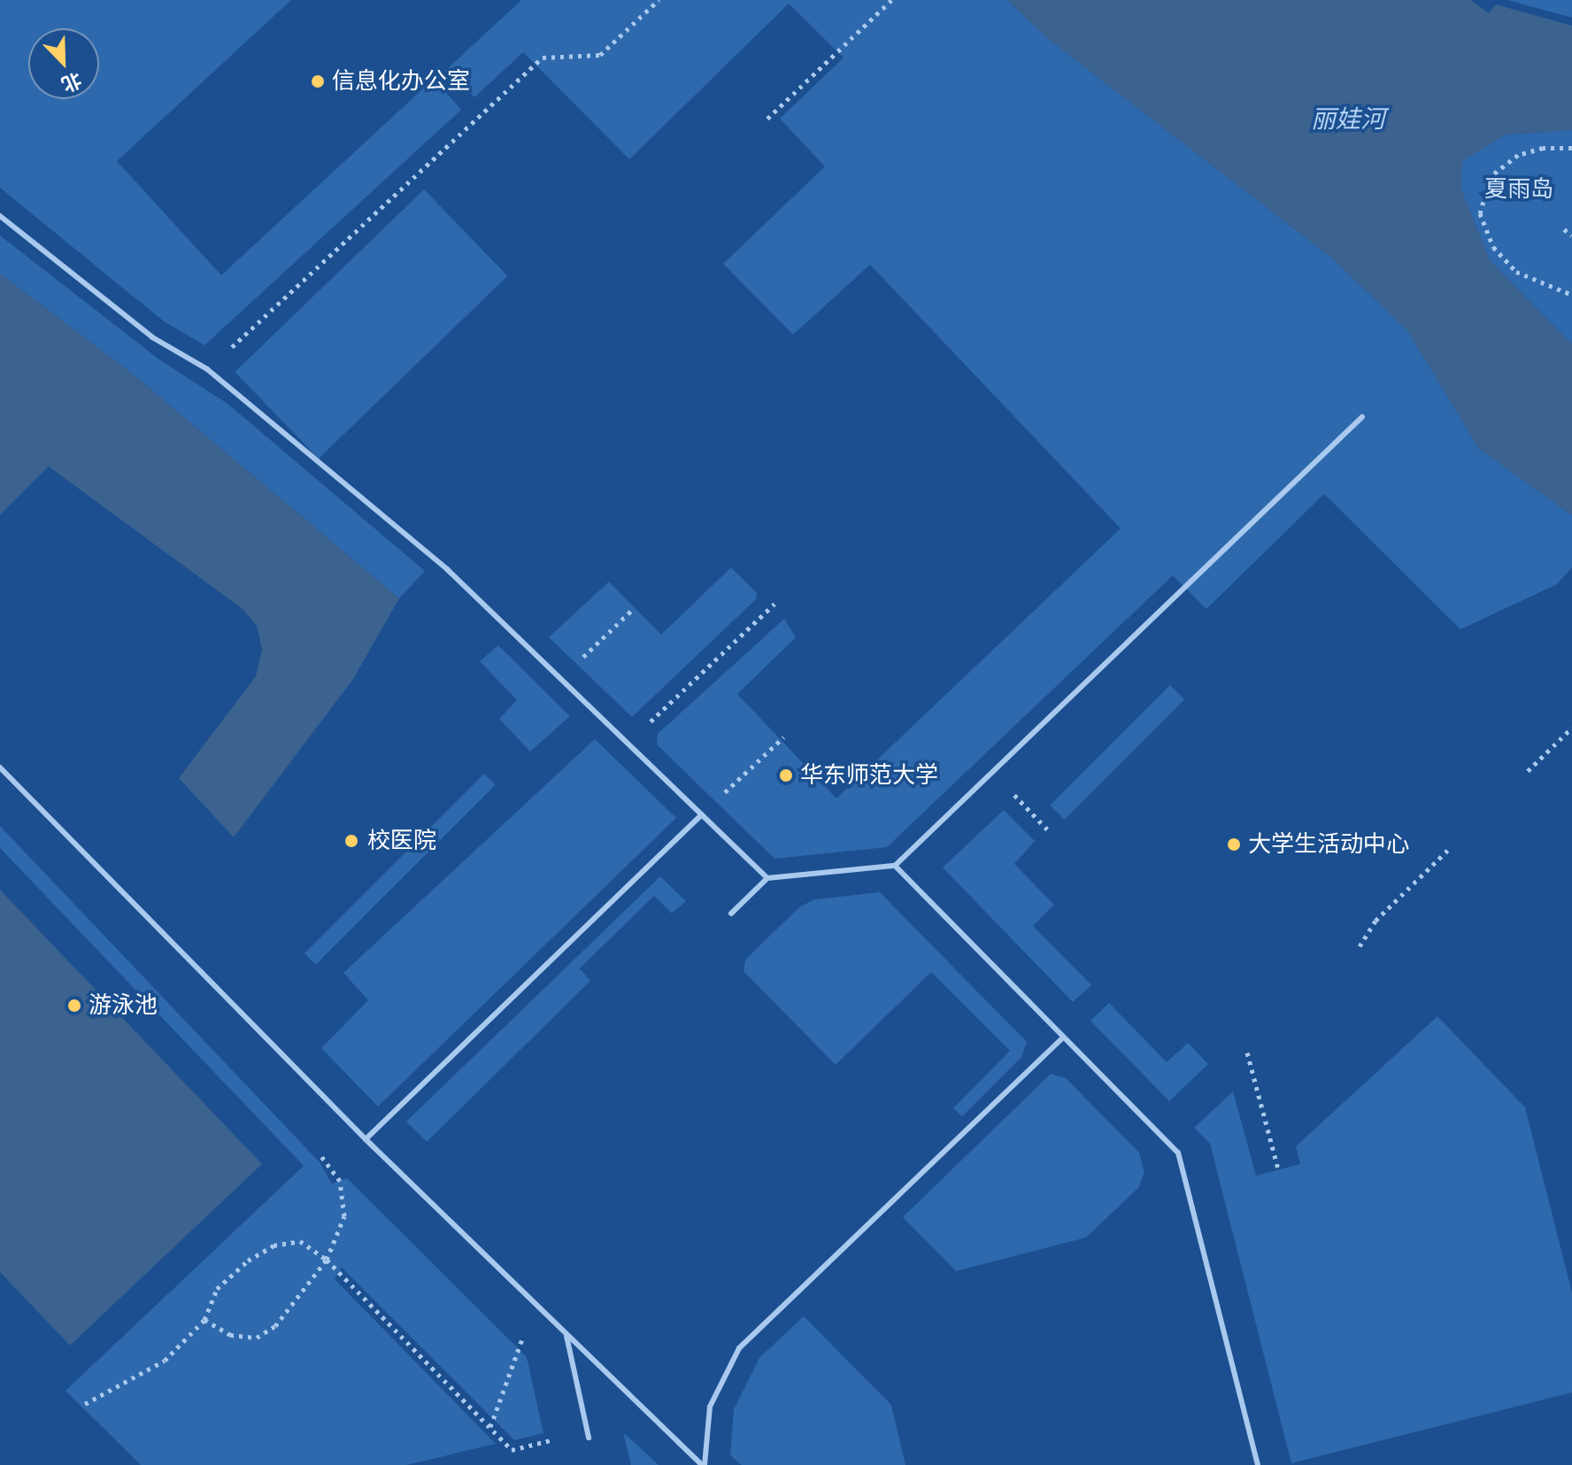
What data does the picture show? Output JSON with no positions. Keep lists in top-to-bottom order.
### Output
{
  "water": ["丽娃河"],
  "parks": ["夏雨岛"],
  "places": [
    "信息化办公室",
    "华东师范大学",
    "校医院",
    "大学生活动中心",
    "游泳池"
  ],
  "north": "bottom right"
}
